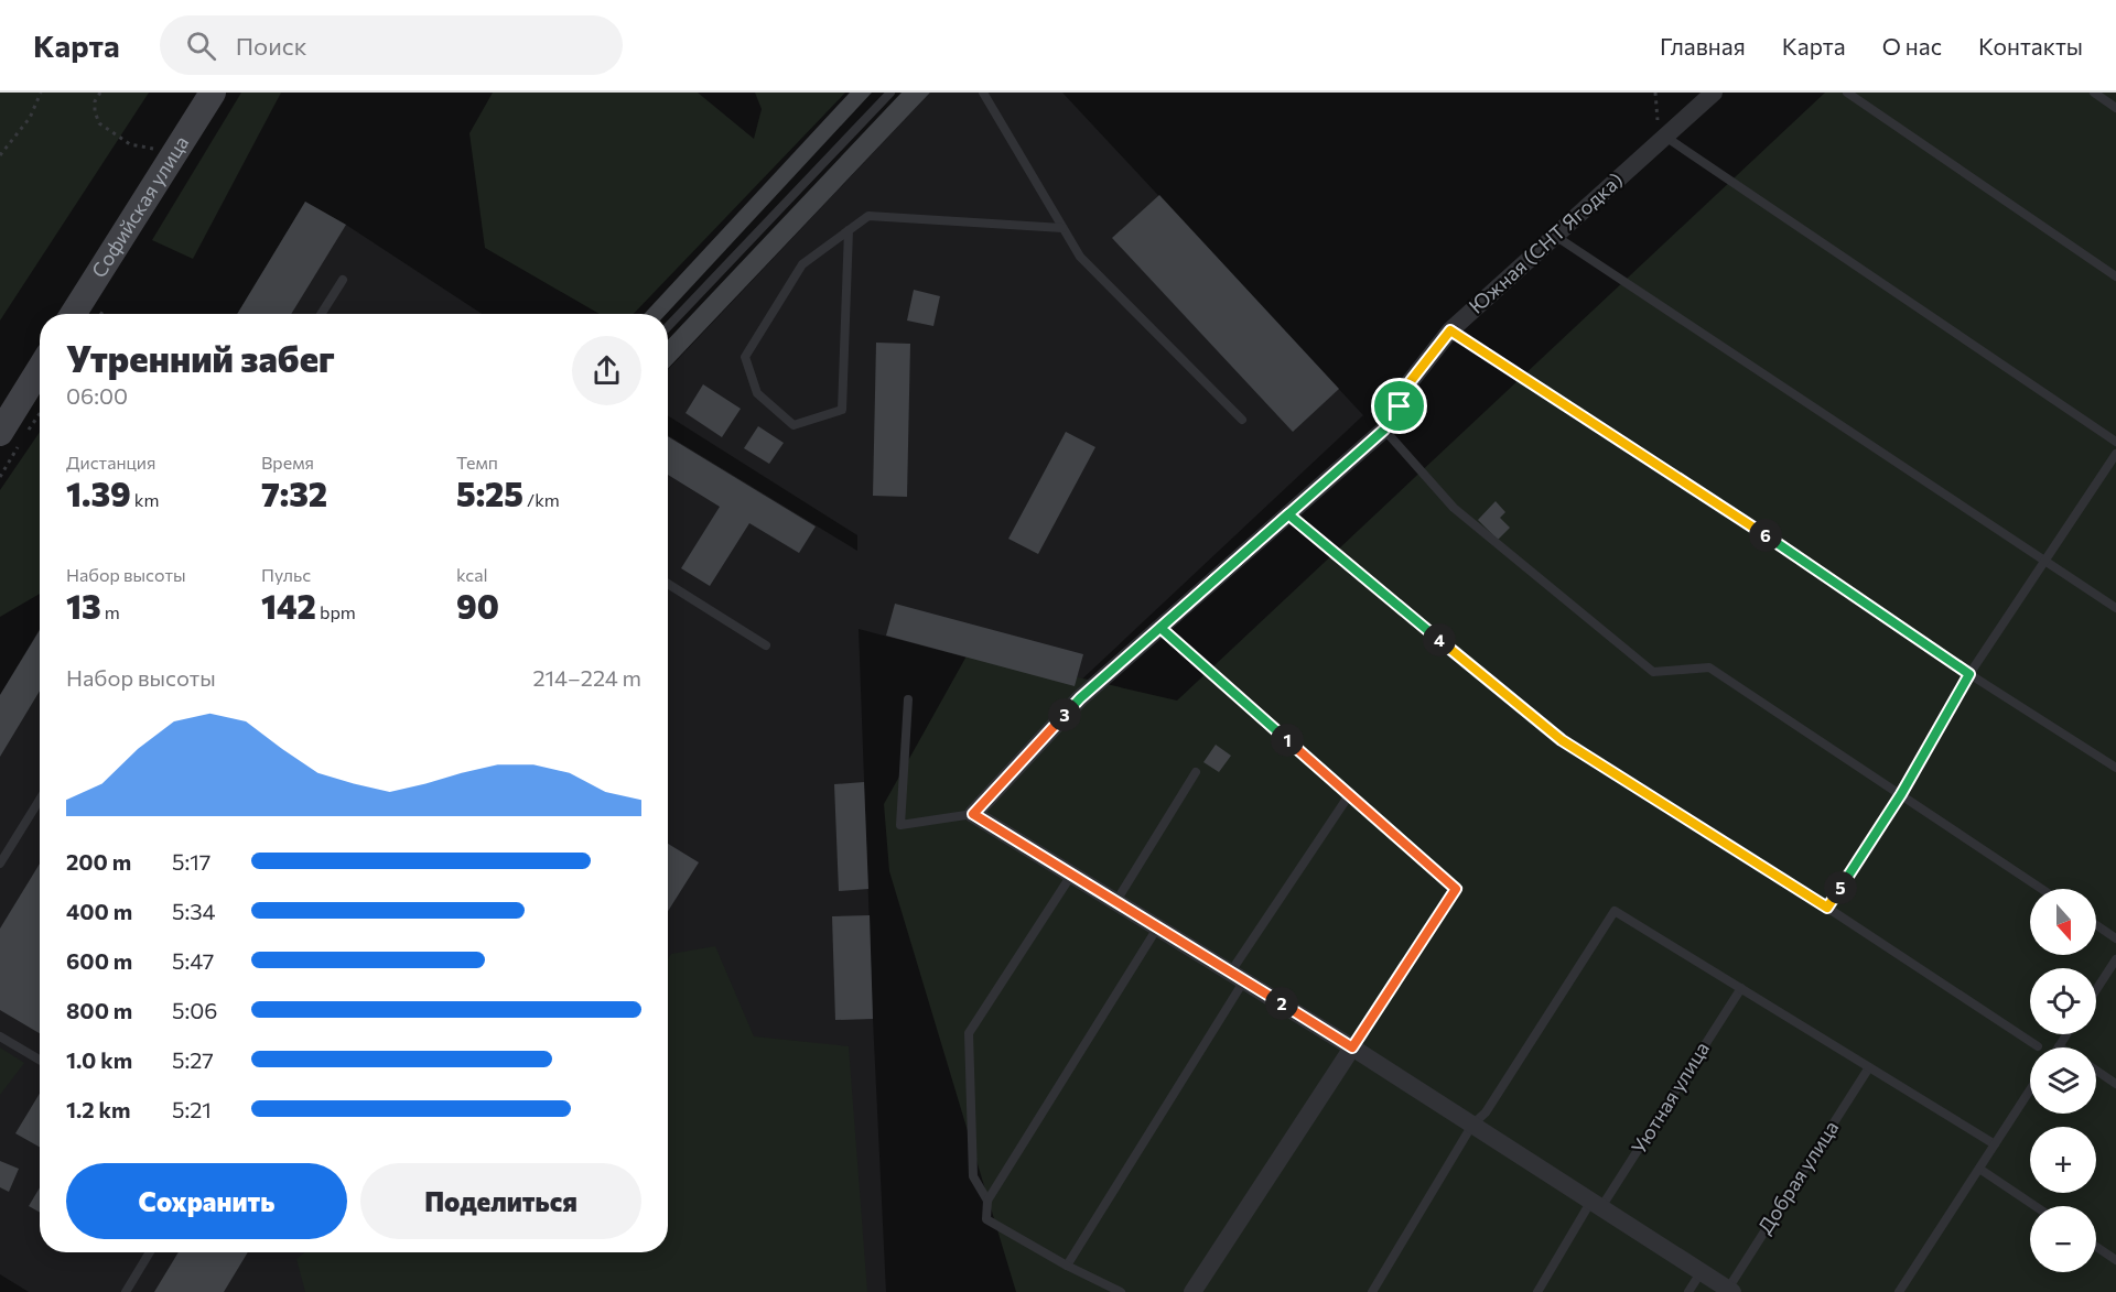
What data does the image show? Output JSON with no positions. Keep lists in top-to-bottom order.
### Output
{
  "streets": {
    "main road": ["Софийская улица"],
    "street": ["Южная (СНТ Ягодка)"],
    "lane": ["Уютная улица", "Добрая улица"]
  },
  "north": "bottom",
  "page": {
    "header": "Карта",
    "search": "Поиск",
    "nav": [
      "Главная",
      "Карта",
      "О нас",
      "Контакты"
    ],
    "heading": ["Утренний забег", "06:00"],
    "stats": [
      ["Дистанция", "1.39 km"],
      ["Время", "7:32"],
      ["Темп", "5:25 /km"],
      ["Набор высоты", "13 m"],
      ["Пульс", "142 bpm"],
      ["kcal", "90"]
    ],
    "pins": [
      "6",
      "4",
      "3",
      "1",
      "5",
      "2"
    ],
    "chart": ["Набор высоты", "214–224 m"],
    "list": [
      {
        "name": "200 m",
        "note": "5:17"
      },
      {
        "name": "400 m",
        "note": "5:34"
      },
      {
        "name": "600 m",
        "note": "5:47"
      },
      {
        "name": "800 m",
        "note": "5:06"
      },
      {
        "name": "1.0 km",
        "note": "5:27"
      },
      {
        "name": "1.2 km",
        "note": "5:21"
      }
    ],
    "map_buttons": ["+", "−"],
    "buttons": ["Сохранить", "Поделиться"]
  }
}
